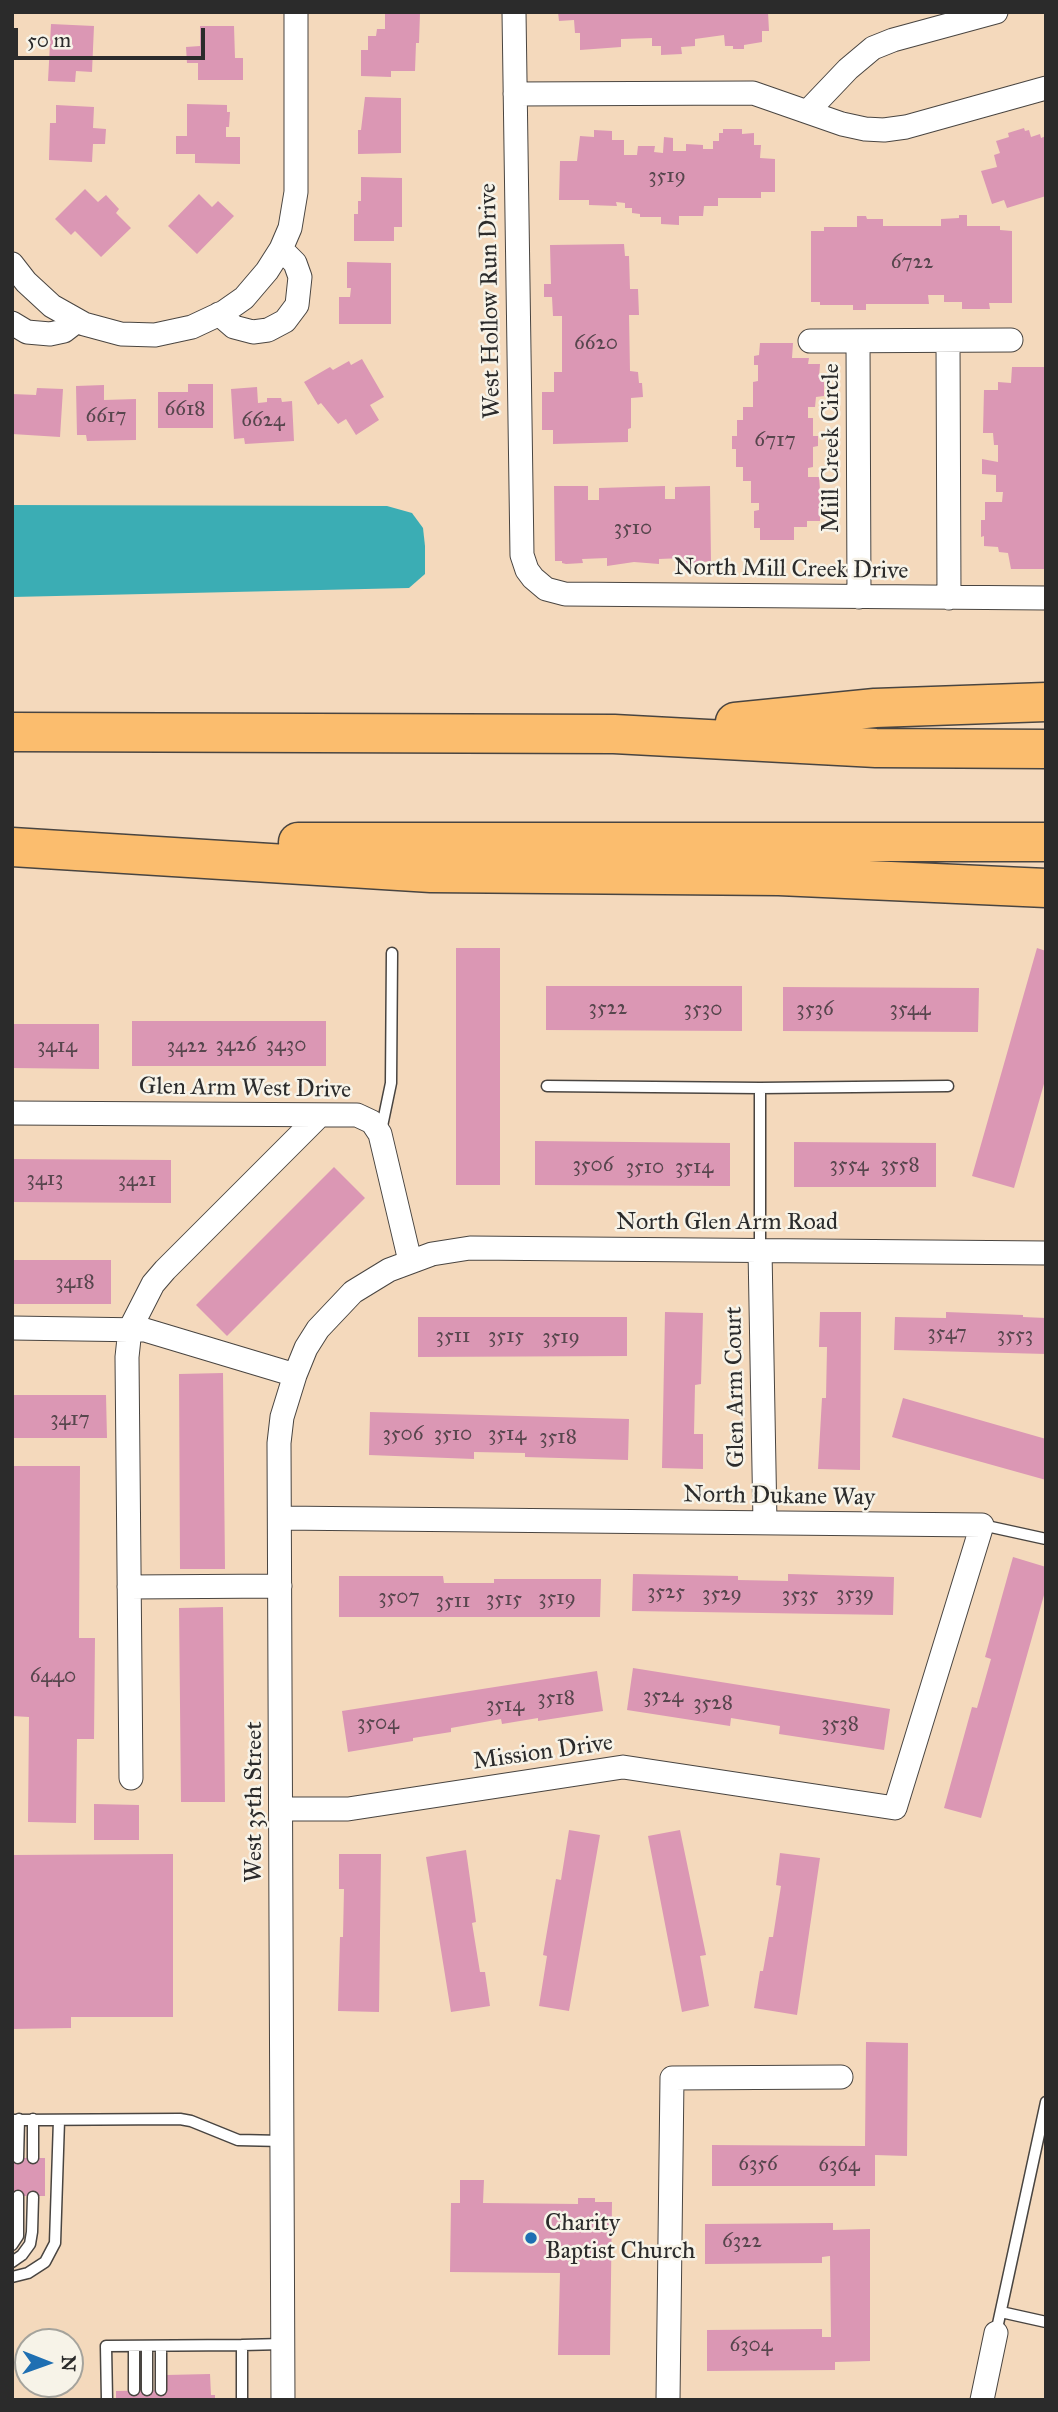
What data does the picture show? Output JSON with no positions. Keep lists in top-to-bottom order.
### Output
{
  "streets": {
    "street": [
      "West Hollow Run Drive",
      "Mill Creek Circle",
      "North Mill Creek Drive",
      "Glen Arm West Drive",
      "North Glen Arm Road",
      "Glen Arm Court",
      "North Dukane Way",
      "Mission Drive",
      "West 35th Street"
    ]
  },
  "crossings": [
    ["West Hollow Run Drive", "North Mill Creek Drive"],
    ["Mill Creek Circle", "North Mill Creek Drive"],
    ["North Glen Arm Road", "Glen Arm Court"],
    ["North Glen Arm Road", "West 35th Street"],
    ["Glen Arm Court", "North Dukane Way"],
    ["North Dukane Way", "Mission Drive"],
    ["North Dukane Way", "West 35th Street"],
    ["Mission Drive", "West 35th Street"]
  ],
  "places": ["Charity Baptist Church"],
  "house_numbers": [
    "3519",
    "6722",
    "6620",
    "6618",
    "6617",
    "6624",
    "6717",
    "3510",
    "3522",
    "3530",
    "3536",
    "3544",
    "3426",
    "3430",
    "3414",
    "3422",
    "3506",
    "3554",
    "3558",
    "3510",
    "3514",
    "3413",
    "3421",
    "3418",
    "3547",
    "3553",
    "3511",
    "3515",
    "3519",
    "3417",
    "3506",
    "3510",
    "3514",
    "3518",
    "3525",
    "3529",
    "3539",
    "3535",
    "3507",
    "3519",
    "3515",
    "3511",
    "6440",
    "3524",
    "3518",
    "3528",
    "3514",
    "3504",
    "3538",
    "6356",
    "6364",
    "6322",
    "6304"
  ],
  "scale_bar": "50 m",
  "north": "right"
}
